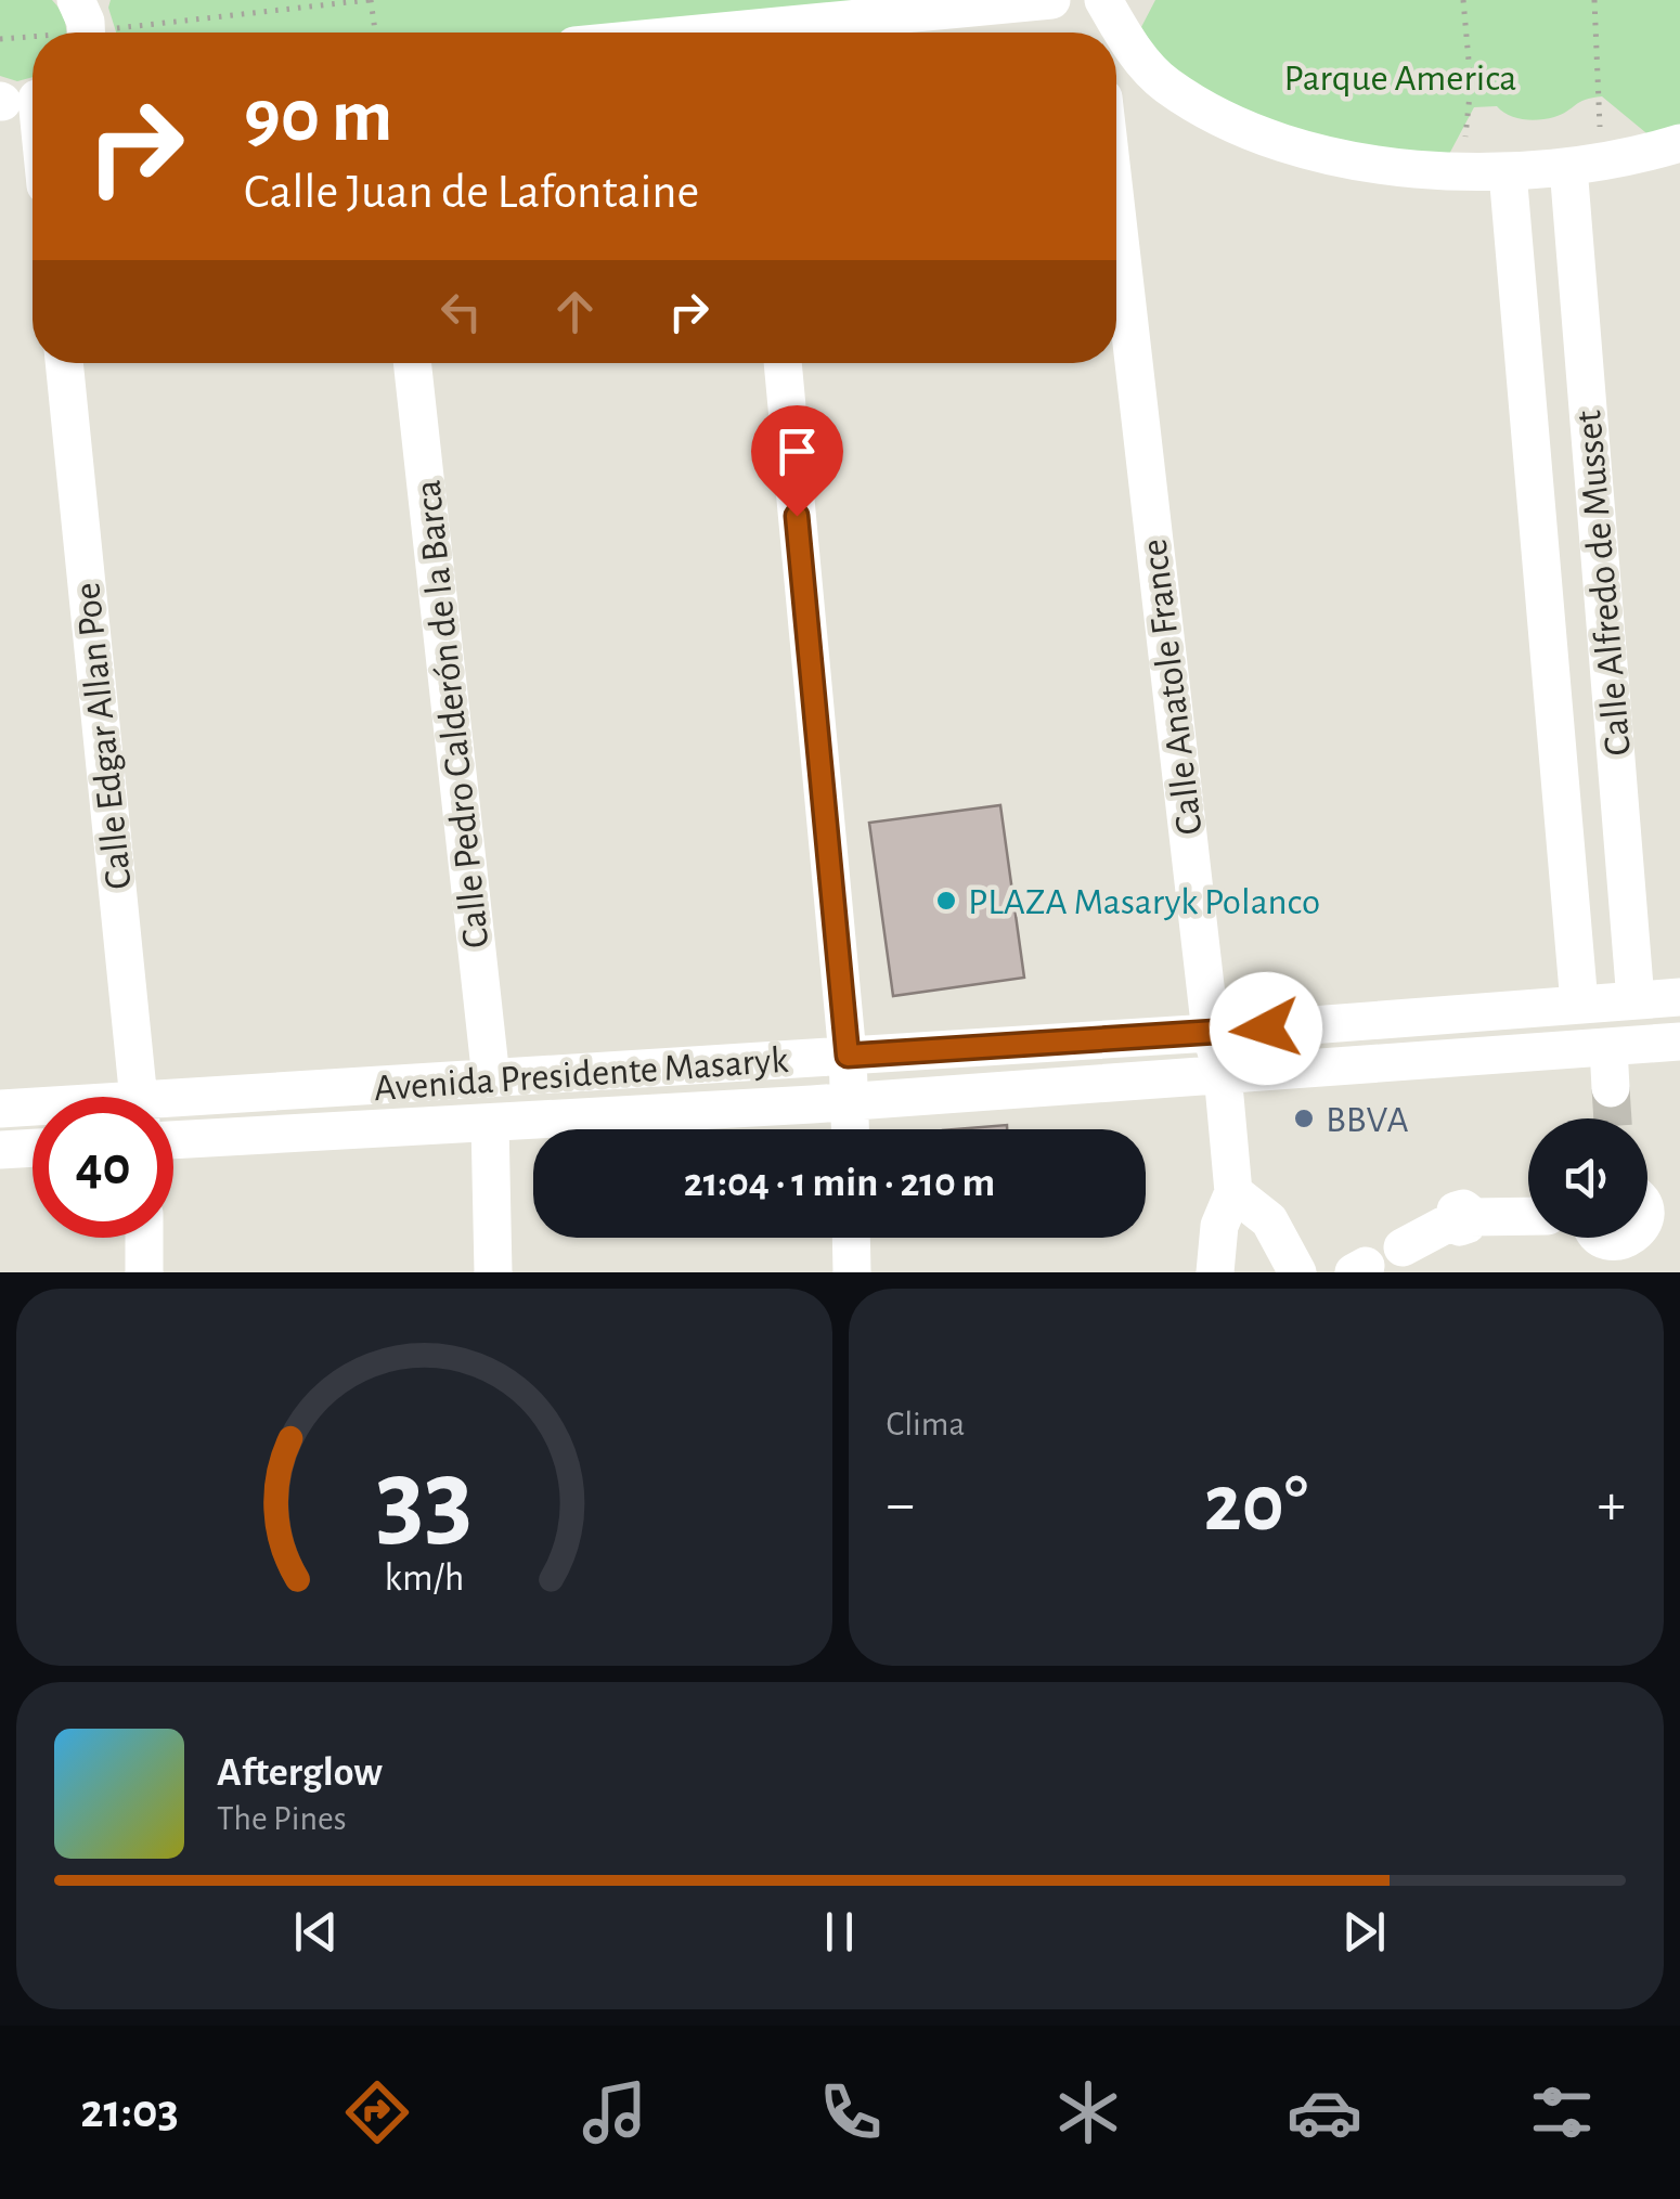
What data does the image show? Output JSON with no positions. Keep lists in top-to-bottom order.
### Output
{
  "streets": {
    "street": [
      "Calle Alfredo de Musset",
      "Calle Anatole France",
      "Calle Pedro Calderón de la Barca",
      "Calle Edgar Allan Poe",
      "Avenida Presidente Masaryk"
    ]
  },
  "crossings": [
    ["Calle Alfredo de Musset", "Avenida Presidente Masaryk"],
    ["Calle Anatole France", "Avenida Presidente Masaryk"],
    ["Calle Pedro Calderón de la Barca", "Avenida Presidente Masaryk"]
  ],
  "parks": ["Parque America"],
  "places": ["PLAZA Masaryk Polanco", "BBVA"],
  "page": {
    "turn": ["90 m", "Calle Juan de Lafontaine"],
    "limit": "40",
    "trip": "21:04 · 1 min · 210 m",
    "tile": "Clima",
    "heat": ["−", "20°", "+"],
    "song": ["Afterglow", "The Pines"],
    "tabs": "21:03",
    "gauge": ["33", "km/h"]
  }
}
